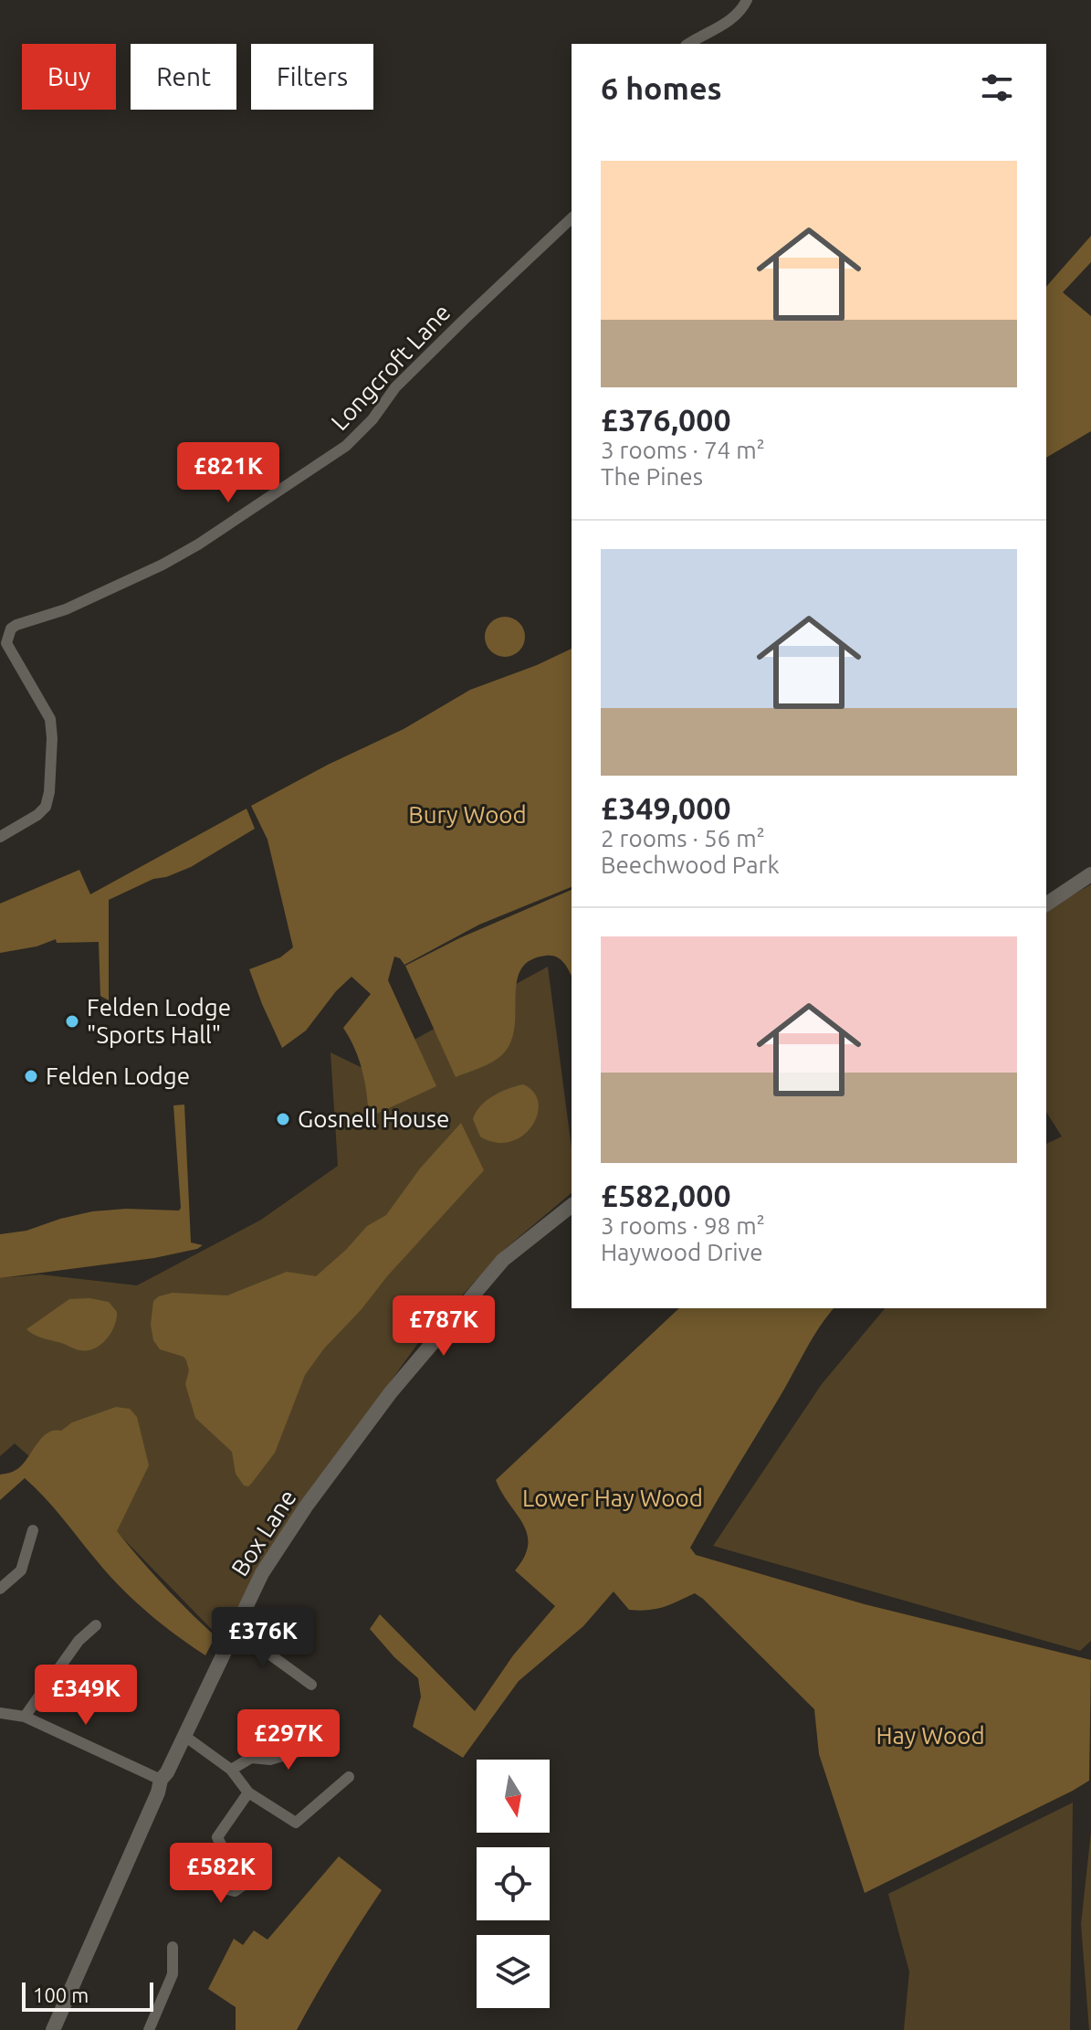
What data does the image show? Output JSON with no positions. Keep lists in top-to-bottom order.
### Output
{
  "streets": {
    "main road": ["Box Lane"],
    "street": ["Longcroft Lane"]
  },
  "parks": ["Bury Wood", "Lower Hay Wood", "Hay Wood"],
  "places": ["Felden Lodge \"Sports Hall\"", "Felden Lodge", "Gosnell House"],
  "scale_bar": "100 m",
  "north": "bottom",
  "page": {
    "chip": ["Buy", "Rent", "Filters"],
    "heading": "6 homes",
    "list": [
      {
        "name": "£376,000",
        "note": "3 rooms · 74 m² · The Pines"
      },
      {
        "name": "£349,000",
        "note": "2 rooms · 56 m² · Beechwood Park"
      },
      {
        "name": "£582,000",
        "note": "3 rooms · 98 m² · Haywood Drive"
      }
    ],
    "price": [
      "£821K",
      "£787K",
      "£376K",
      "£349K",
      "£297K",
      "£582K"
    ],
    "scale": "100 m"
  }
}
